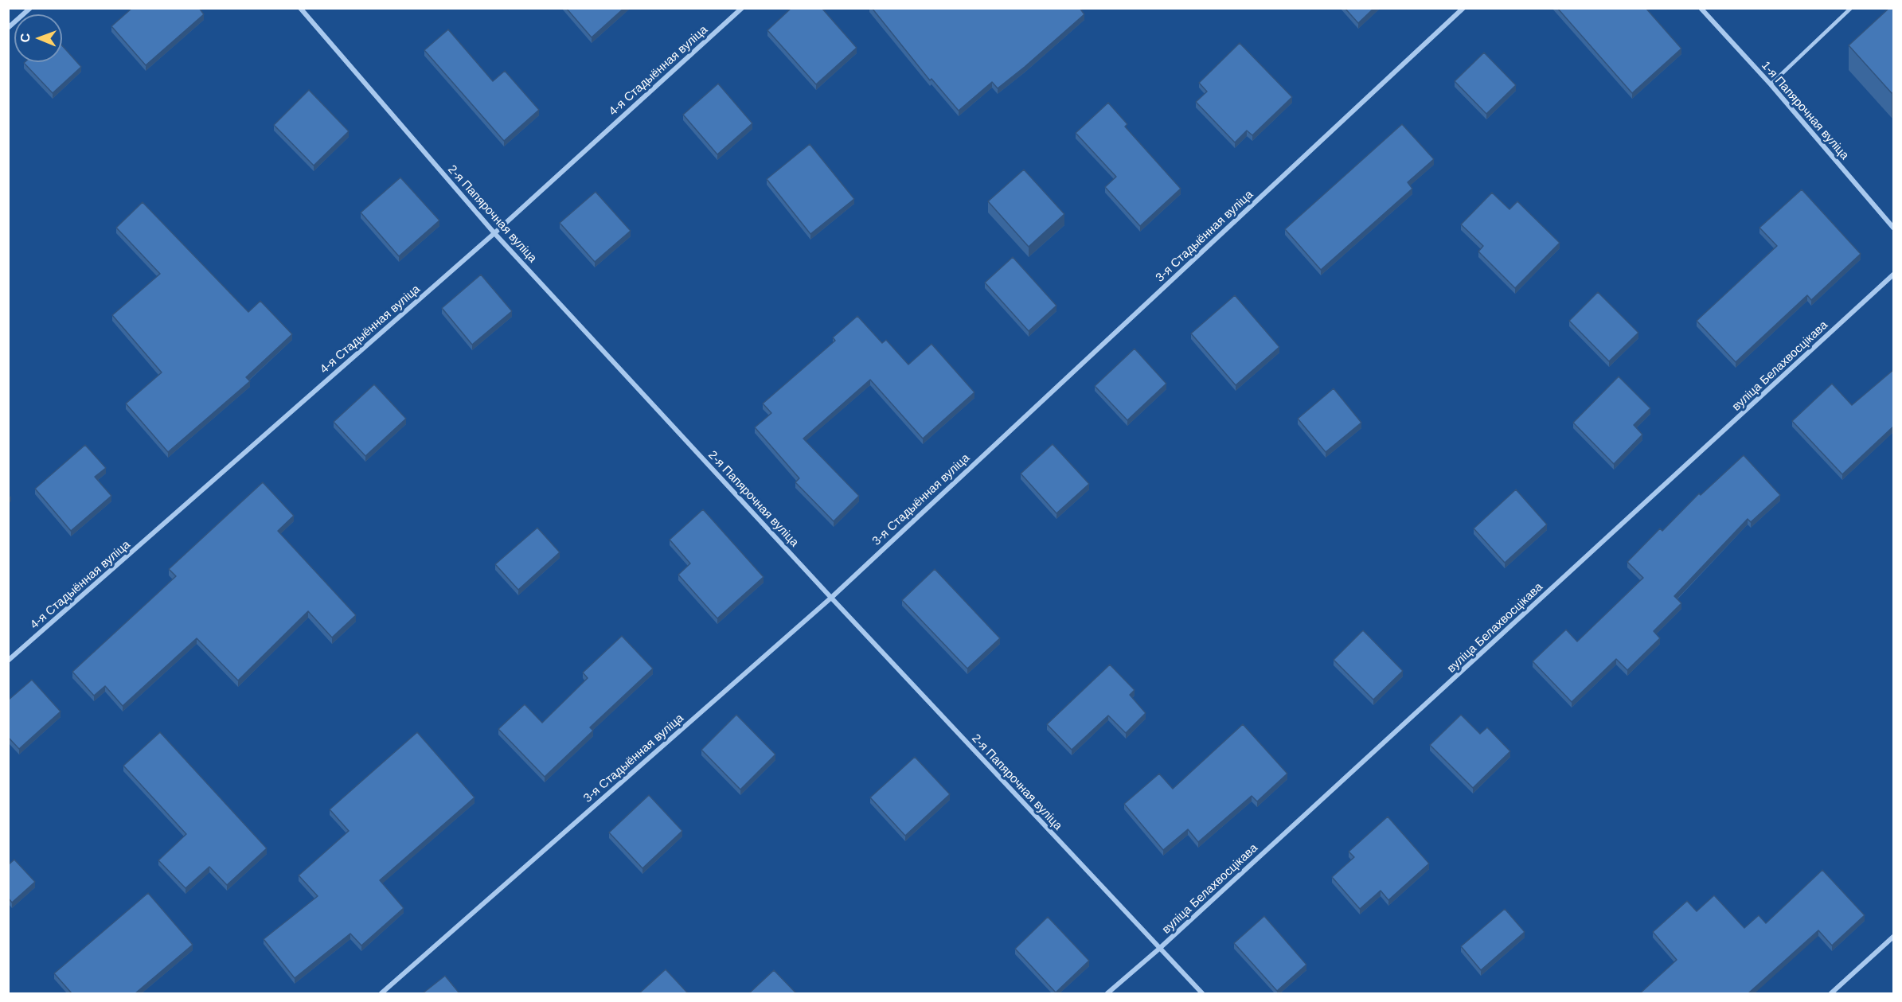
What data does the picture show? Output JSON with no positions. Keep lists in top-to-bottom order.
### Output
{
  "streets": {
    "street": [
      "4-я Стадыённая вуліца",
      "1-я Папярочная вуліца",
      "2-я Папярочная вуліца",
      "3-я Стадыённая вуліца",
      "вуліца Белахвосцікава"
    ]
  },
  "crossings": [
    ["4-я Стадыённая вуліца", "2-я Папярочная вуліца"],
    ["2-я Папярочная вуліца", "3-я Стадыённая вуліца"],
    ["2-я Папярочная вуліца", "вуліца Белахвосцікава"]
  ],
  "north": "left"
}
